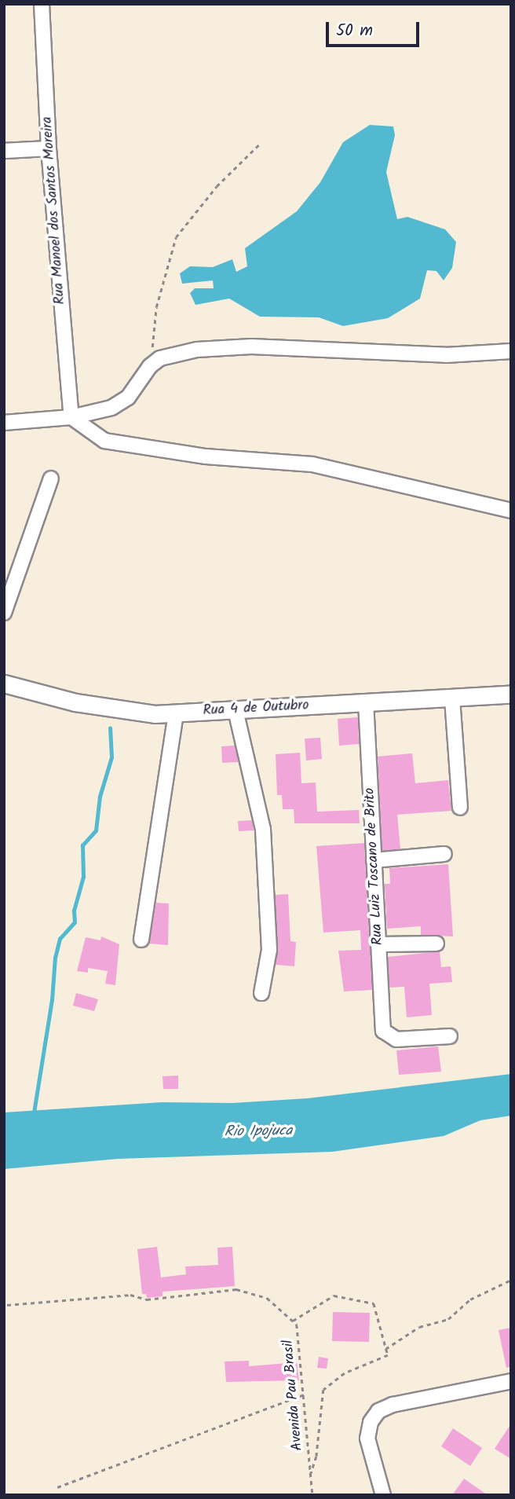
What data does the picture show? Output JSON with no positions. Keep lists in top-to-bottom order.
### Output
{
  "streets": {
    "main road": ["Rua 4 de Outubro"],
    "street": ["Rua Manoel dos Santos Moreira", "Rua Luiz Toscano de Brito"],
    "path": ["Avenida Pau Brasil"]
  },
  "crossings": [
    ["Rua 4 de Outubro", "Rua Luiz Toscano de Brito"]
  ],
  "water": ["Rio Ipojuca"],
  "scale_bar": "50 m"
}
